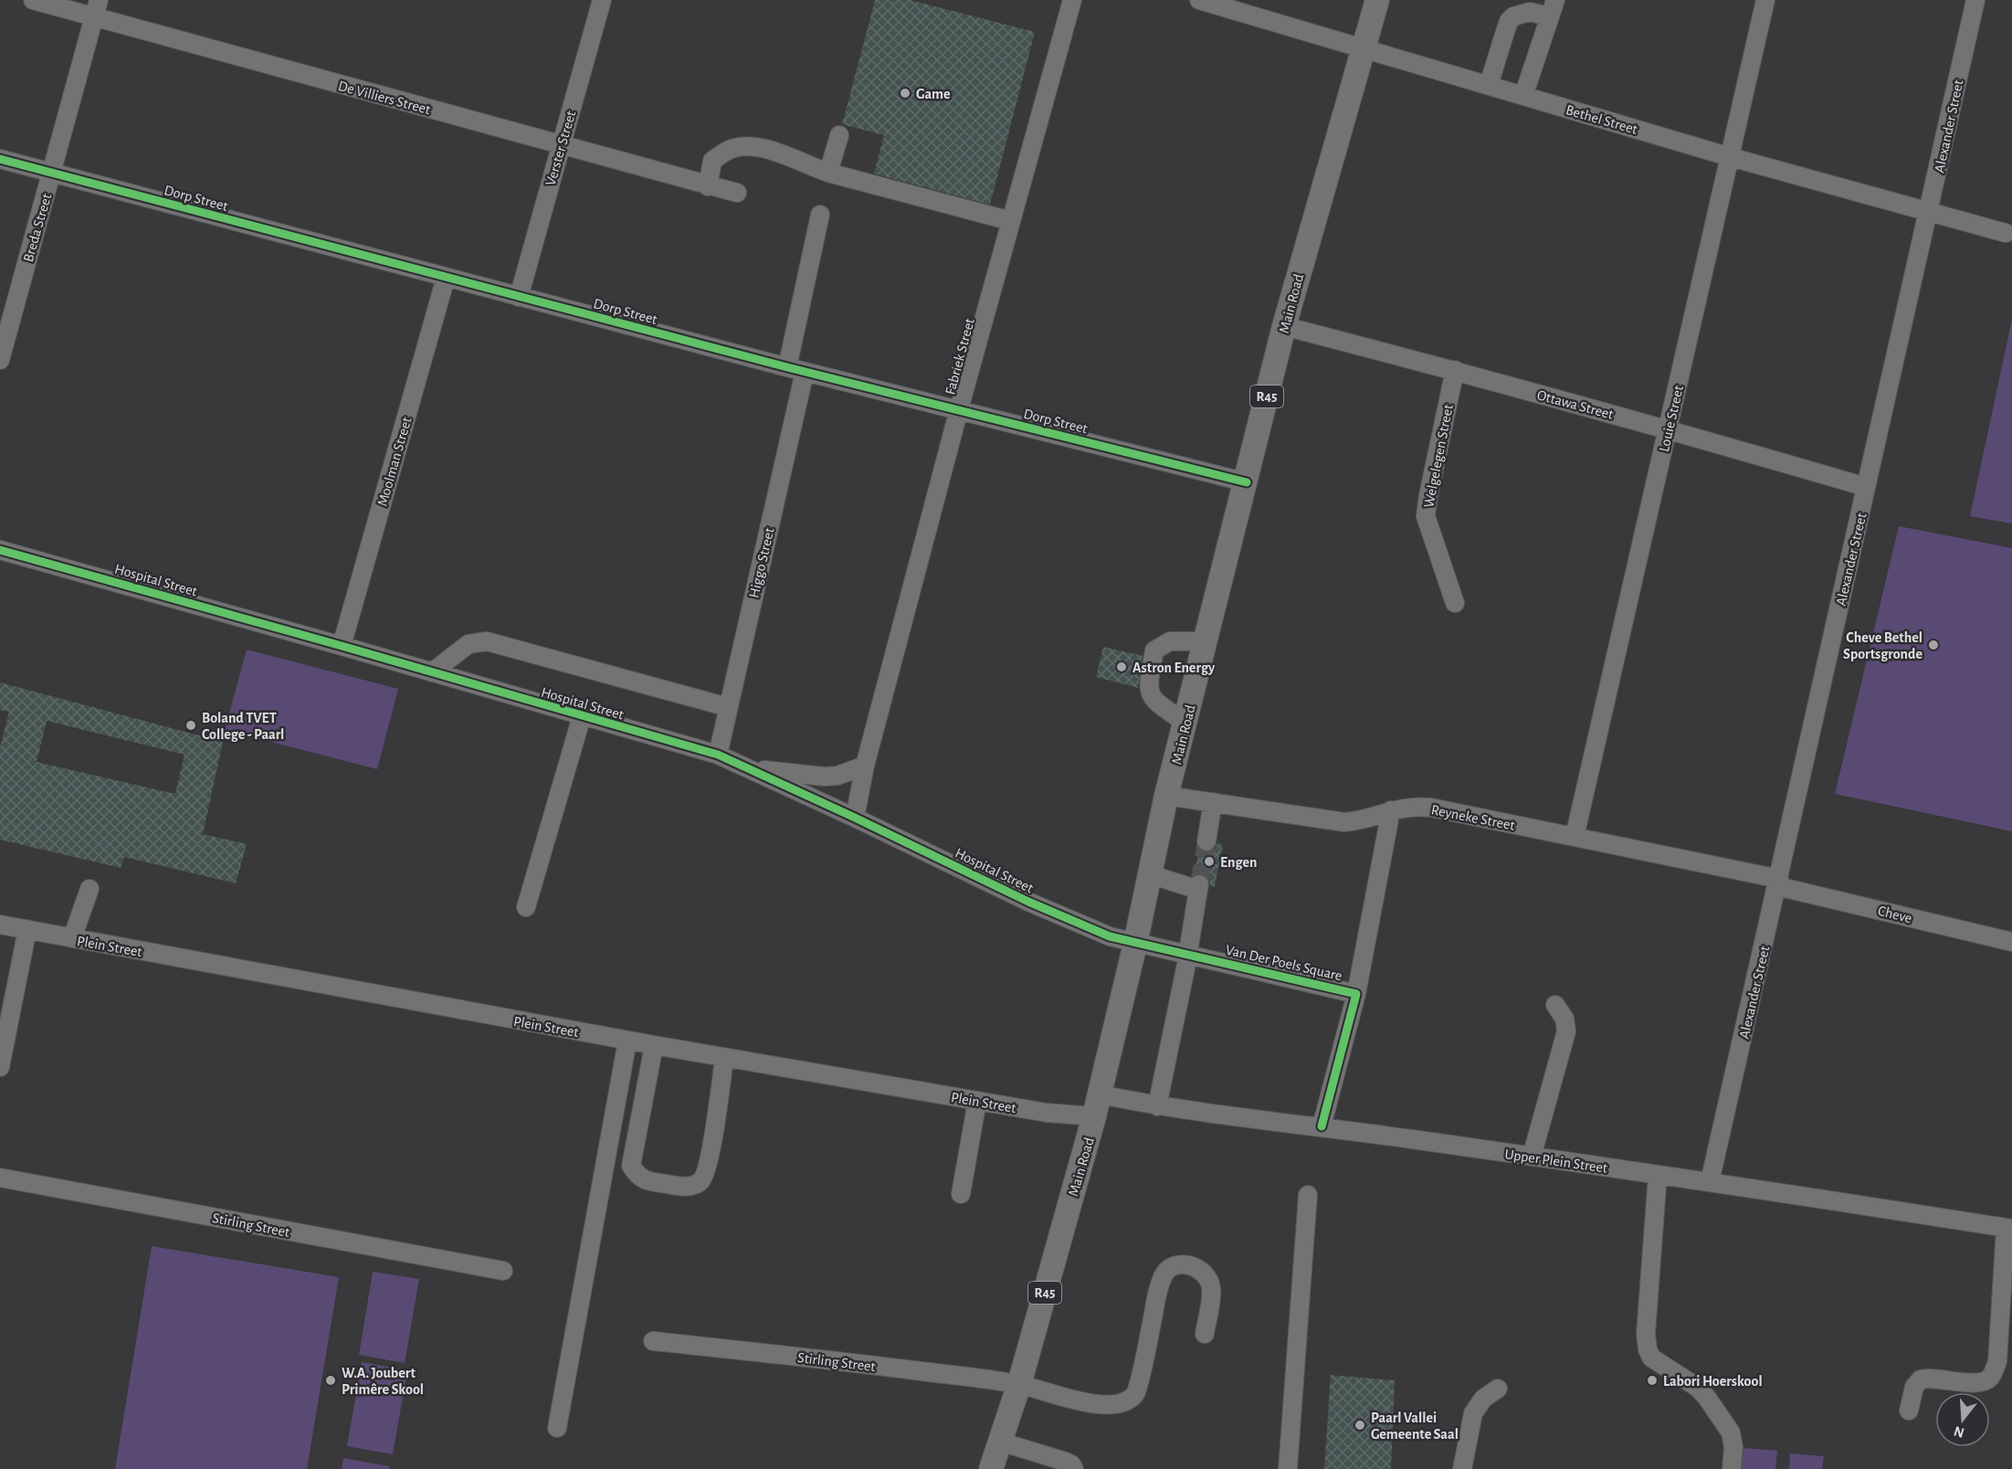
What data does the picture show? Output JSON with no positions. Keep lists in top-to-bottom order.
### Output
{
  "streets": {
    "main road": ["Main Road", "R45"],
    "street": [
      "De Villiers Street",
      "Bethel Street",
      "Alexander Street",
      "Verster Street",
      "Dorp Street",
      "Breda Street",
      "Fabriek Street",
      "Ottawa Street",
      "Louie Street",
      "Welgelegen Street",
      "Moolman Street",
      "Higgo Street",
      "Hospital Street",
      "Reyneke Street",
      "Cheve",
      "Plein Street",
      "Van Der Poels Square",
      "Upper Plein Street",
      "Stirling Street"
    ]
  },
  "crossings": [
    ["De Villiers Street", "Verster Street"],
    ["De Villiers Street", "Breda Street"],
    ["Bethel Street", "Alexander Street"],
    ["Bethel Street", "Main Road"],
    ["Bethel Street", "Louie Street"],
    ["Alexander Street", "Ottawa Street"],
    ["Alexander Street", "Reyneke Street"],
    ["Alexander Street", "Cheve"],
    ["Alexander Street", "Upper Plein Street"],
    ["Verster Street", "Dorp Street"],
    ["Dorp Street", "Breda Street"],
    ["Dorp Street", "Main Road"],
    ["Dorp Street", "Fabriek Street"],
    ["Dorp Street", "Moolman Street"],
    ["Dorp Street", "Higgo Street"],
    ["Main Road", "Ottawa Street"],
    ["Main Road", "Hospital Street"],
    ["Main Road", "Reyneke Street"],
    ["Main Road", "Plein Street"],
    ["Main Road", "Van Der Poels Square"],
    ["Main Road", "Upper Plein Street"],
    ["Main Road", "Stirling Street"],
    ["Fabriek Street", "Hospital Street"],
    ["Ottawa Street", "Louie Street"],
    ["Ottawa Street", "Welgelegen Street"],
    ["Louie Street", "Reyneke Street"],
    ["Moolman Street", "Hospital Street"],
    ["Higgo Street", "Hospital Street"],
    ["Hospital Street", "Van Der Poels Square"],
    ["Reyneke Street", "Cheve"],
    ["Reyneke Street", "Van Der Poels Square"],
    ["Plein Street", "Upper Plein Street"],
    ["Van Der Poels Square", "Upper Plein Street"]
  ],
  "places": [
    "Game",
    "Cheve Bethel Sportsgronde",
    "Astron Energy",
    "Boland TVET College - Paarl",
    "Engen",
    "W.A. Joubert Primêre Skool",
    "Labori Hoerskool",
    "Paarl Vallei Gemeente Saal"
  ],
  "north": "bottom"
}
